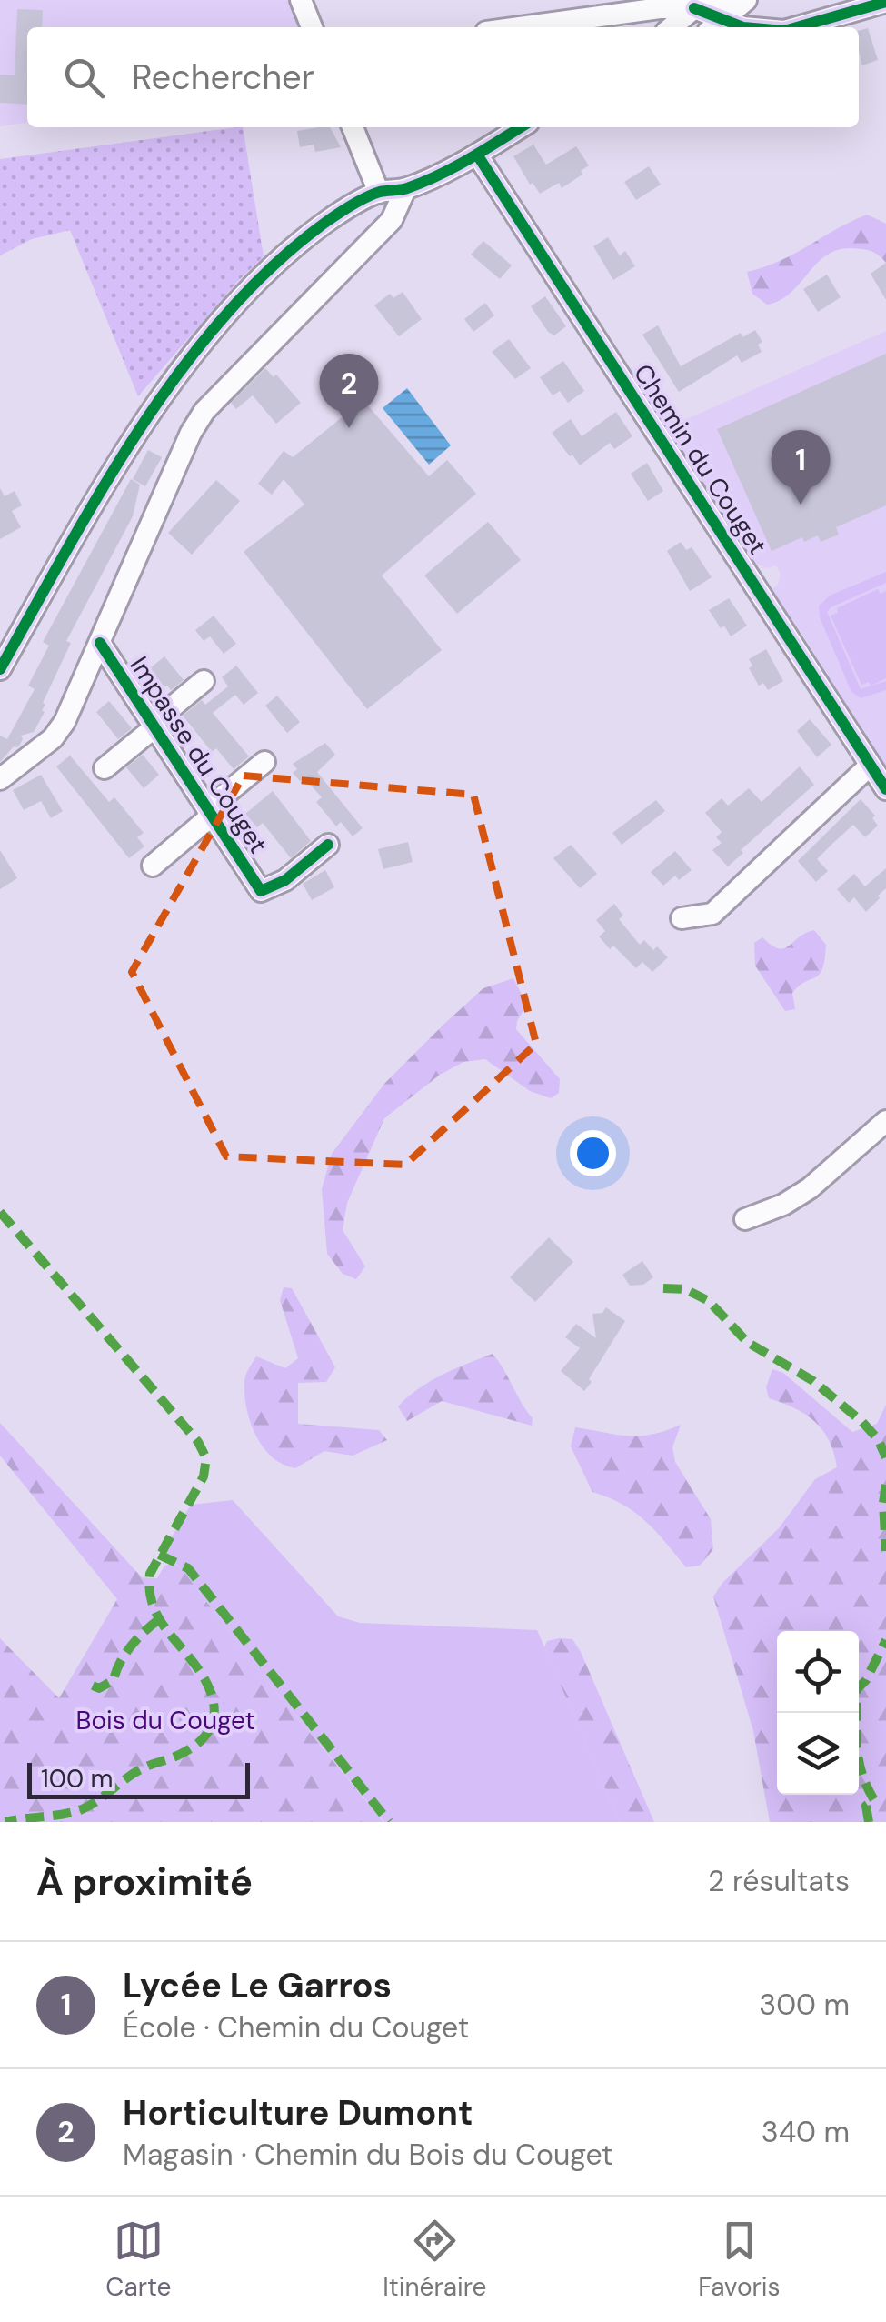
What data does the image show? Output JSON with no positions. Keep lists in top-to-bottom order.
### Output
{
  "streets": {
    "street": ["Chemin du Couget", "Impasse du Couget"]
  },
  "parks": ["Bois du Couget"],
  "scale_bar": "100 m",
  "page": {
    "search": "Rechercher",
    "pins": ["2", "1"],
    "scale": "100 m",
    "heading": ["À proximité", "2 résultats"],
    "list": [
      {
        "mark": "1",
        "name": "Lycée Le Garros",
        "note": "École · Chemin du Couget",
        "value": "300 m"
      },
      {
        "mark": "2",
        "name": "Horticulture Dumont",
        "note": "Magasin · Chemin du Bois du Couget",
        "value": "340 m"
      }
    ],
    "nav": ["Carte", "Itinéraire", "Favoris"]
  }
}
